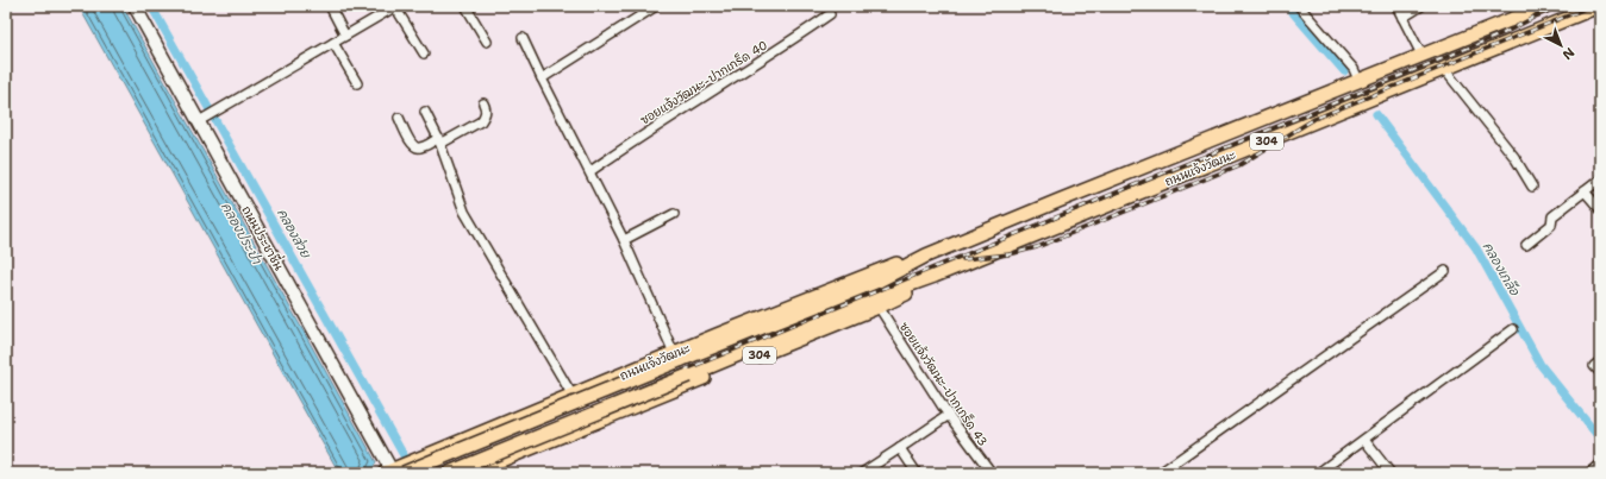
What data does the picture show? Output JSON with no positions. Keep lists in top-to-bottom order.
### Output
{
  "streets": {
    "main road": ["304", "ถนนแจ้งวัฒนะ", "ถนนประชาชื่น"],
    "street": ["ซอยแจ้งวัฒนะ-ปากเกร็ด 40", "ซอยแจ้งวัฒนะ-ปากเกร็ด 43"]
  },
  "crossings": [
    ["ถนนแจ้งวัฒนะ", "ถนนประชาชื่น"],
    ["ถนนแจ้งวัฒนะ", "ซอยแจ้งวัฒนะ-ปากเกร็ด 43"]
  ],
  "water": ["คลองประปา", "คลองส่วย", "คลองเกลือ"],
  "north": "bottom right"
}
